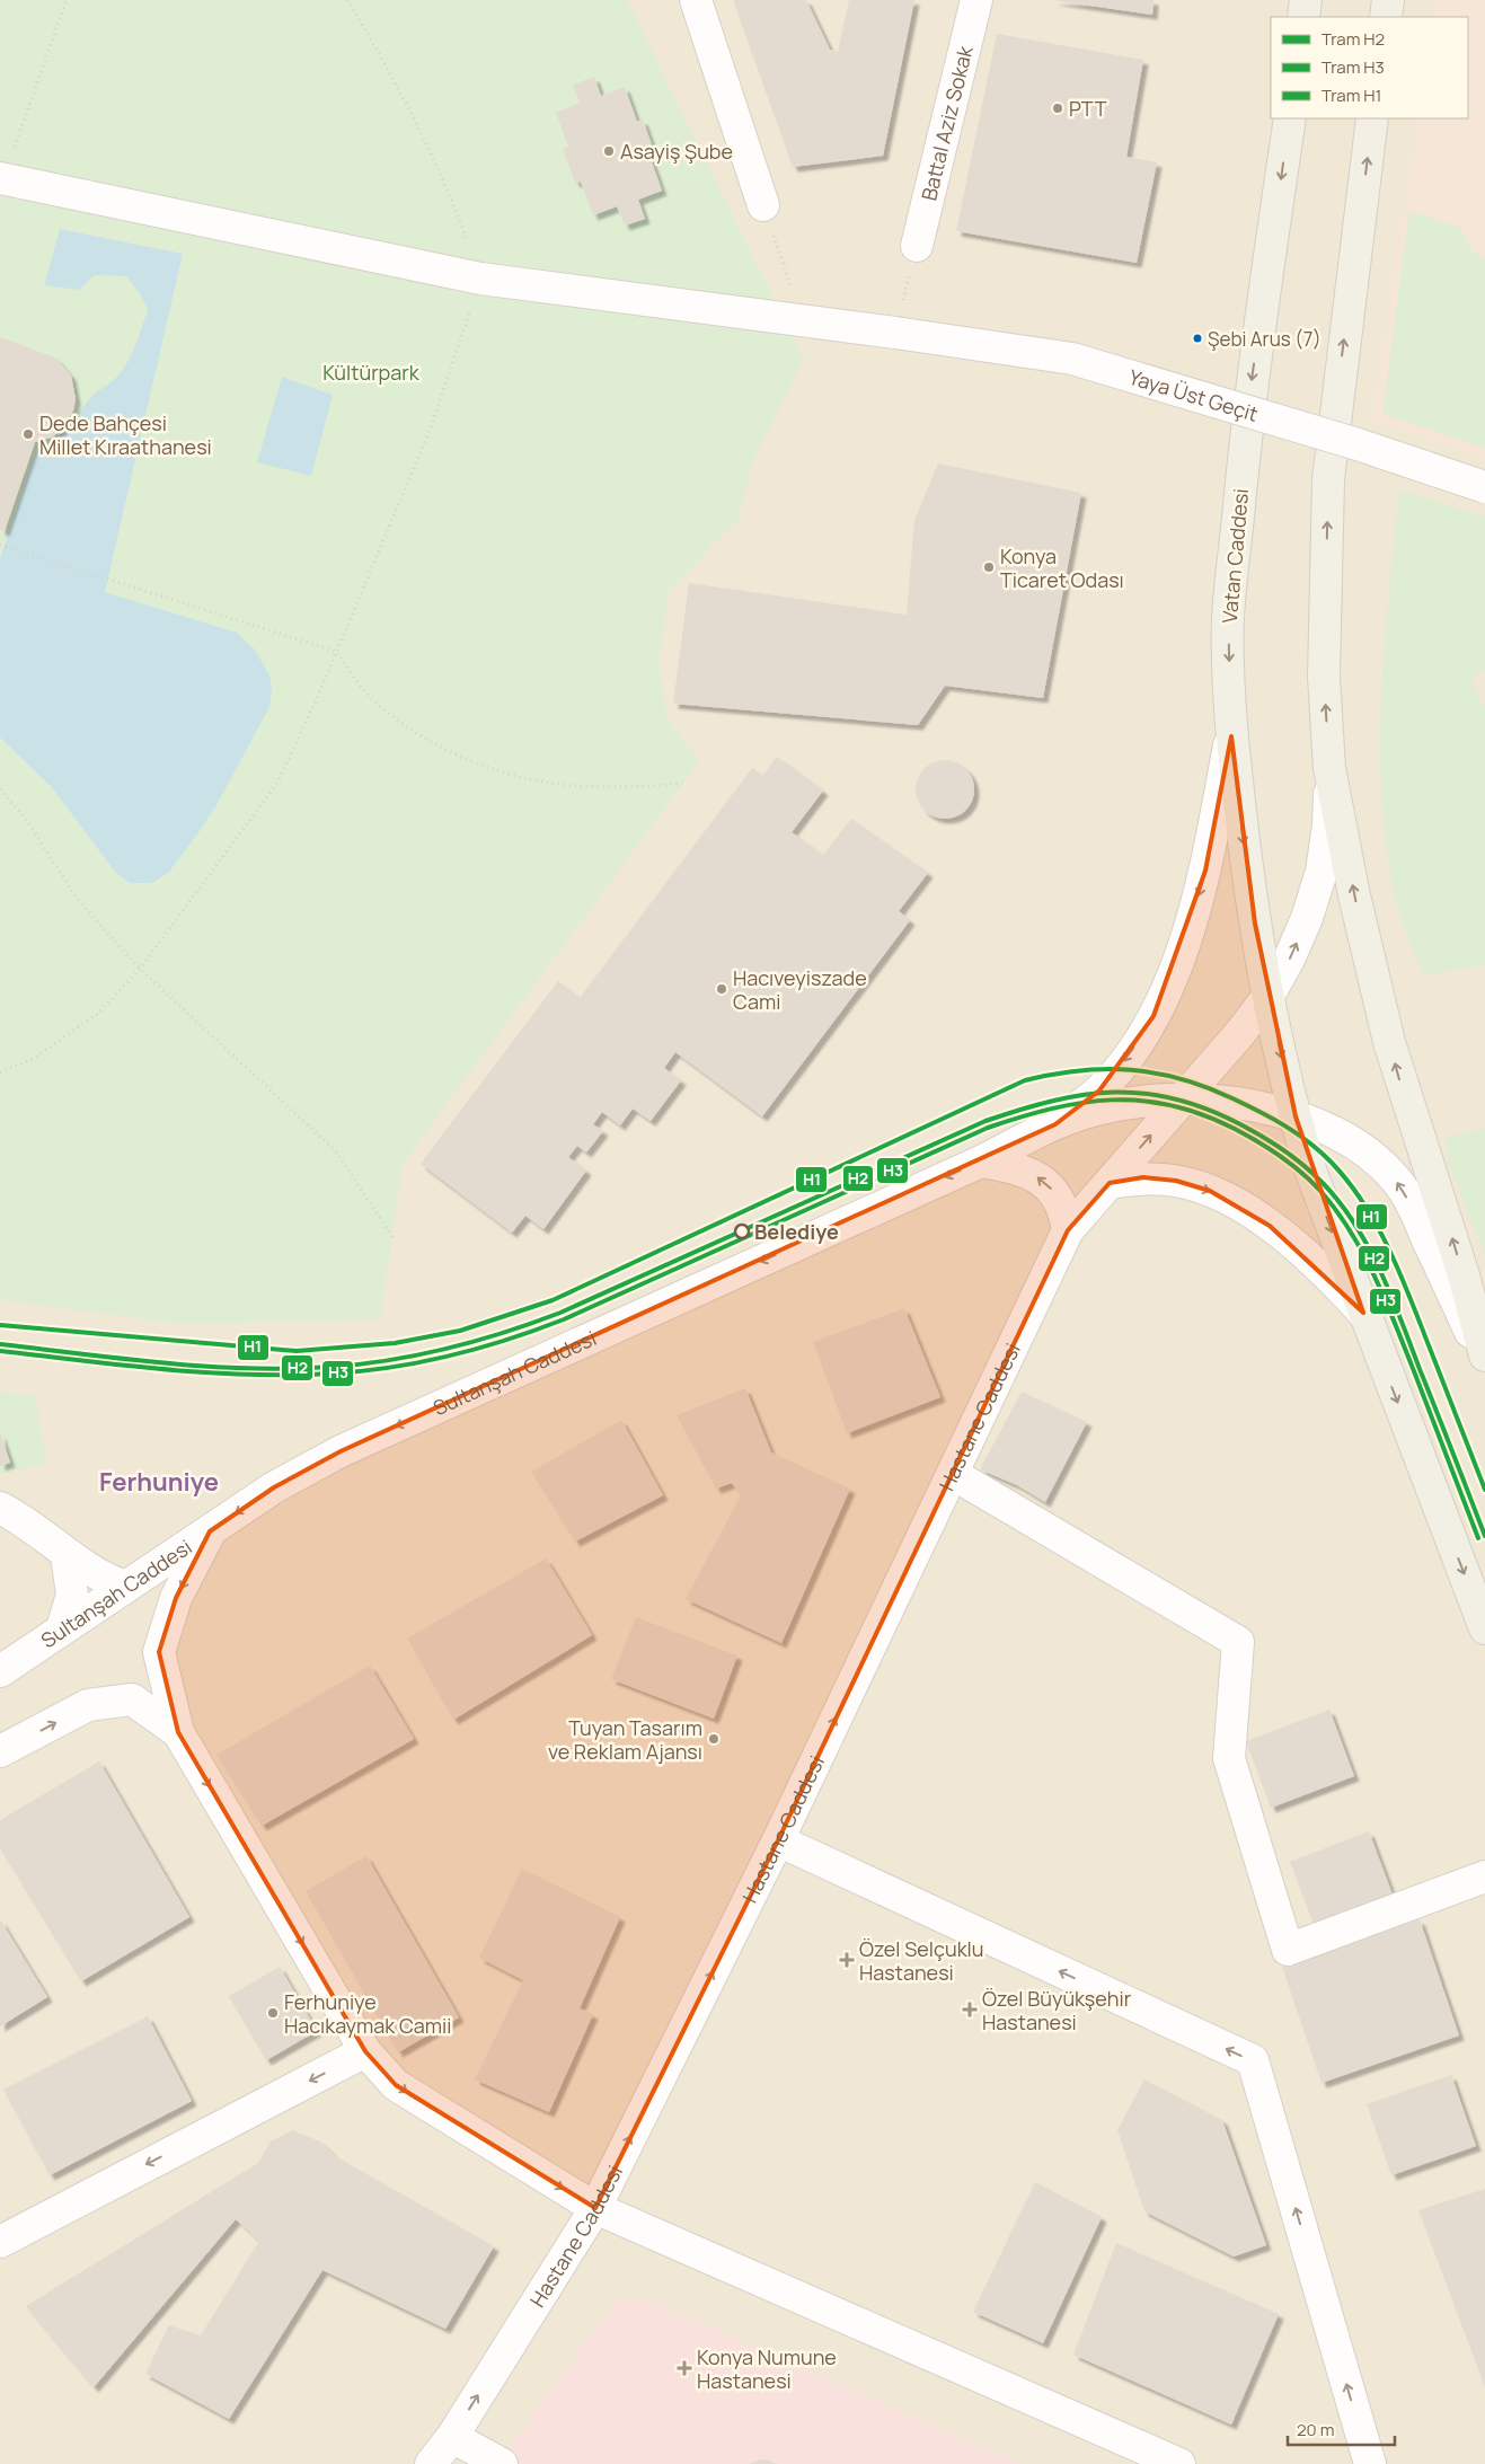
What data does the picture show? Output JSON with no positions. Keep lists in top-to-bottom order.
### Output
{
  "streets": {
    "main road": ["Vatan Caddesi"],
    "street": [
      "Battal Aziz Sokak",
      "Yaya Üst Geçit",
      "Sultanşah Caddesi",
      "Hastane Caddesi"
    ]
  },
  "crossings": [
    ["Vatan Caddesi", "Hastane Caddesi"]
  ],
  "one_way": ["Sultanşah Caddesi", "Hastane Caddesi"],
  "districts": ["Ferhuniye"],
  "parks": ["Kültürpark"],
  "places": {
    "other": [
      "PTT",
      "Asayiş Şube",
      "Şebi Arus (7)",
      "Dede Bahçesi Millet Kıraathanesi",
      "Konya Ticaret Odası",
      "Hacıveyiszade Cami",
      "Belediye",
      "Tuyan Tasarım ve Reklam Ajansı",
      "Ferhuniye Hacıkaymak Camii"
    ],
    "health": ["Özel Selçuklu Hastanesi", "Özel Büyükşehir Hastanesi", "Konya Numune Hastanesi"]
  },
  "lines": ["tram line H1", "tram line H2", "tram line H3"],
  "legend": ["Tram H2", "Tram H3", "Tram H1"],
  "scale_bar": "20 m"
}
